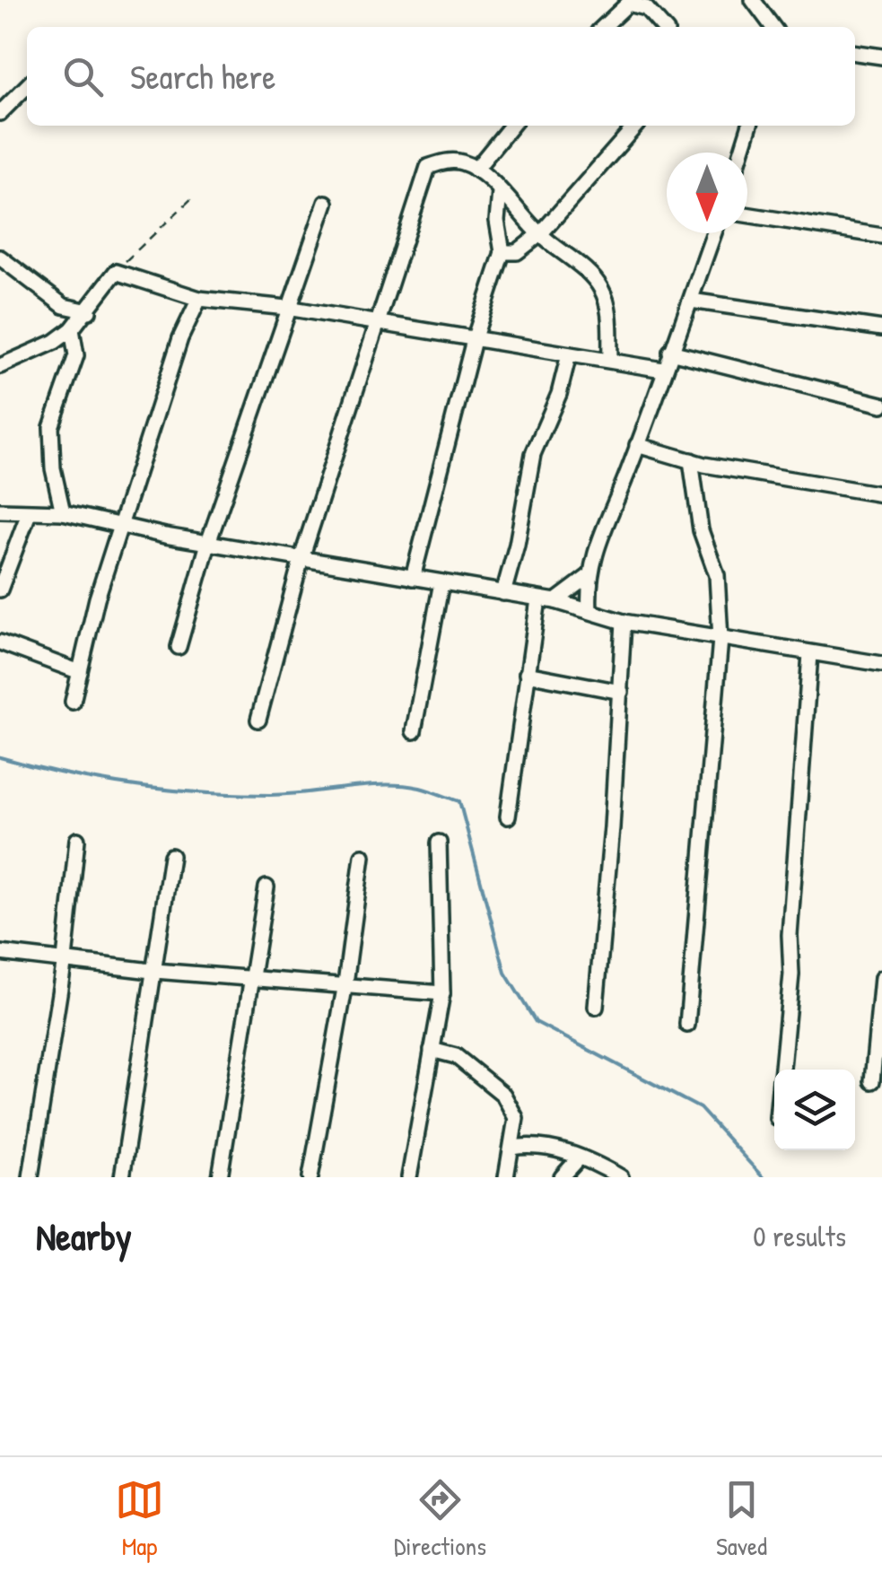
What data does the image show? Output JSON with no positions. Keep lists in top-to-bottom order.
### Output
{
  "north": "bottom",
  "page": {
    "search": "Search here",
    "heading": ["Nearby", "0 results"],
    "nav": ["Map", "Directions", "Saved"]
  }
}
